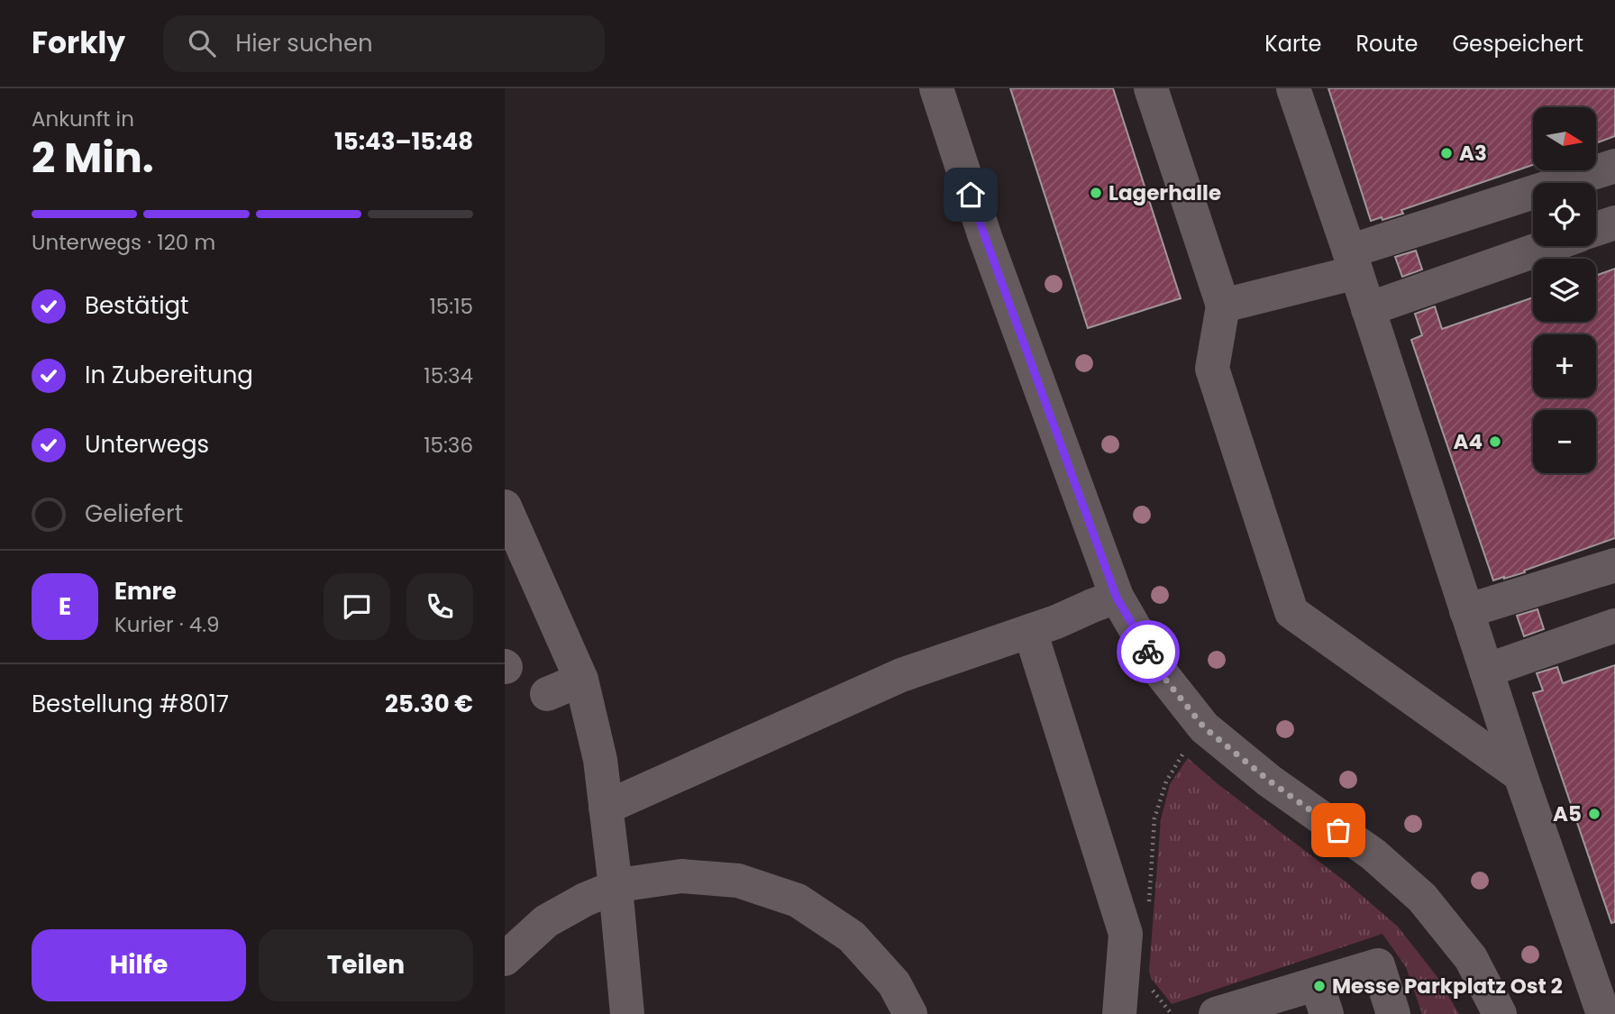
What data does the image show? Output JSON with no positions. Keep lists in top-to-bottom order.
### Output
{
  "places": [
    "A3",
    "Lagerhalle",
    "A4",
    "A5",
    "Messe Parkplatz Ost 2"
  ],
  "north": "right",
  "page": {
    "header": "Forkly",
    "search": "Hier suchen",
    "nav": ["Karte", "Route", "Gespeichert"],
    "heading": ["2 Min.", "Ankunft in", "15:43–15:48"],
    "panel": [
      "Emre",
      "Kurier · 4.9",
      "Bestellung #8017",
      "25.30 €"
    ],
    "map_buttons": ["+", "−"],
    "bar": "Unterwegs · 120 m",
    "list": [
      ["Bestätigt", "15:15"],
      ["In Zubereitung", "15:34"],
      ["Unterwegs", "15:36"],
      "Geliefert"
    ],
    "round": "E",
    "buttons": ["Hilfe", "Teilen"]
  }
}
